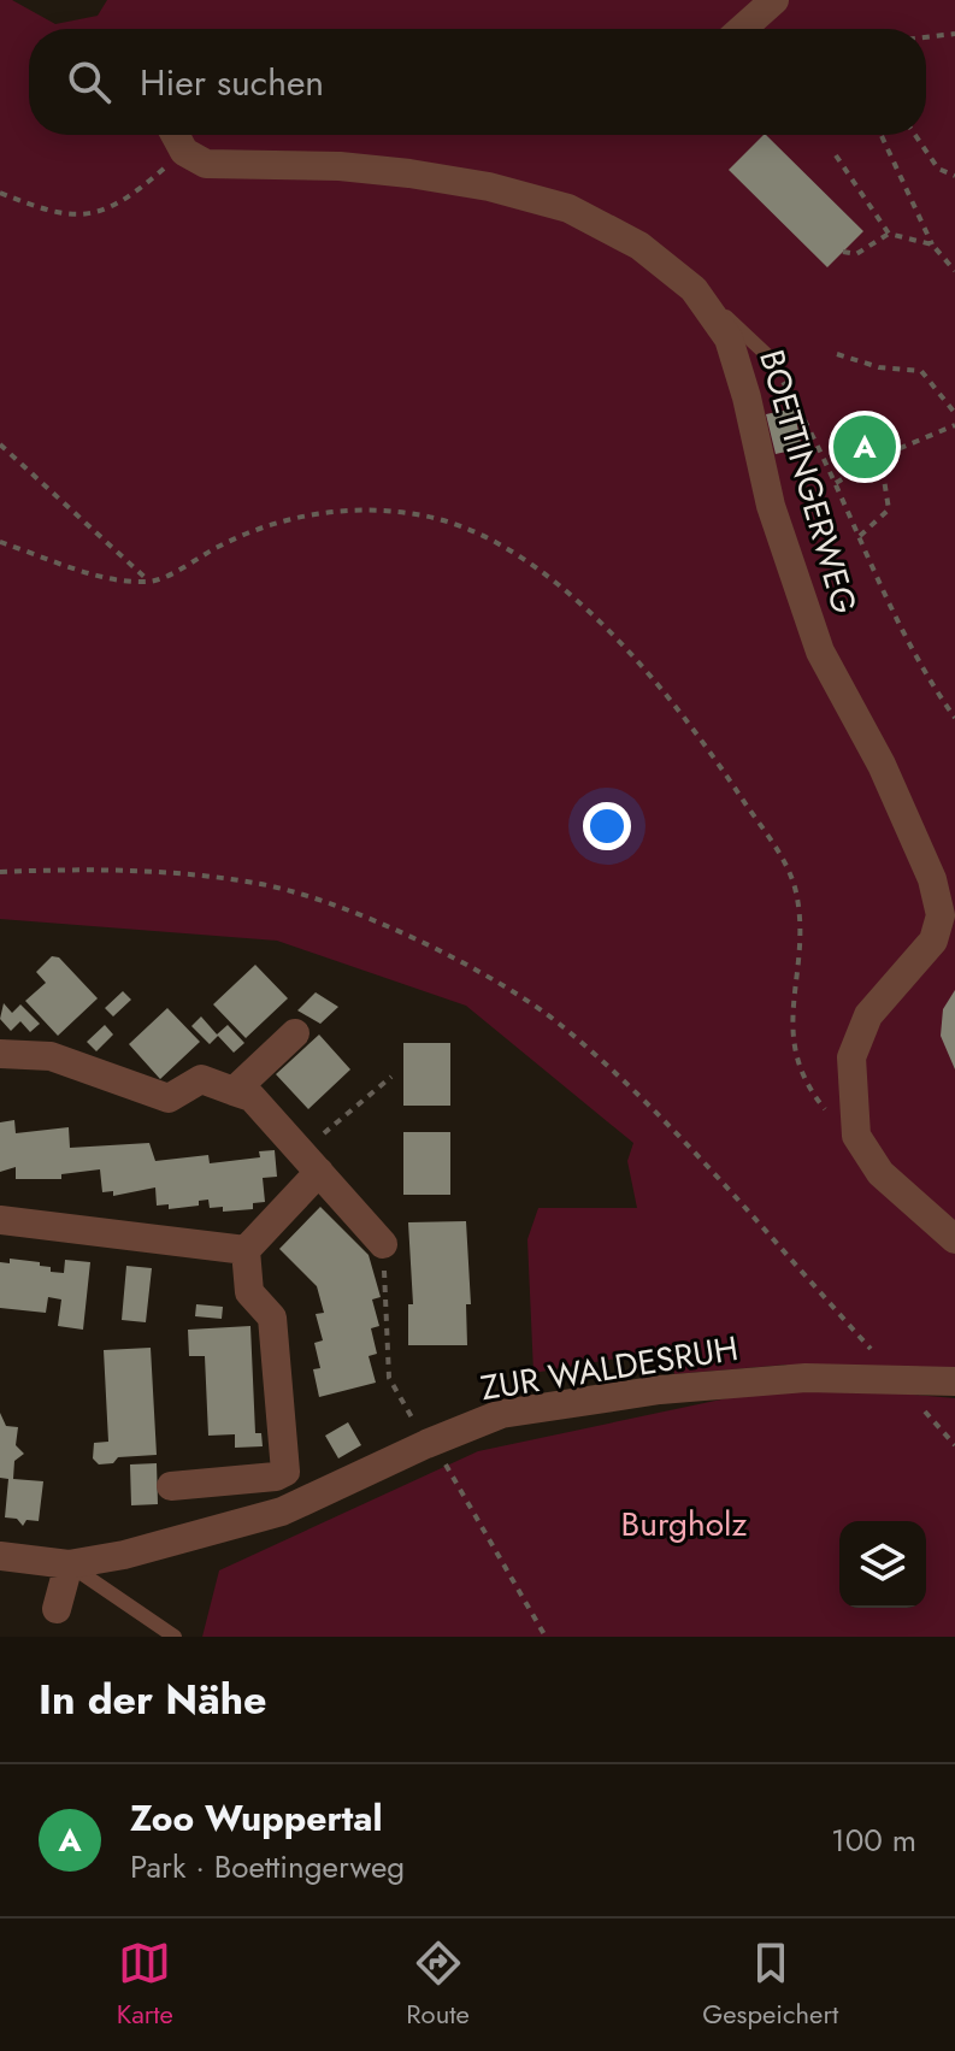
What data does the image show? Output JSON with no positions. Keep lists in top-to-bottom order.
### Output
{
  "streets": {
    "street": ["BOETTINGERWEG", "ZUR WALDESRUH"]
  },
  "parks": ["Burgholz"],
  "page": {
    "search": "Hier suchen",
    "pins": "A",
    "heading": "In der Nähe",
    "list": [
      {
        "mark": "A",
        "name": "Zoo Wuppertal",
        "note": "Park · Boettingerweg",
        "value": "100 m"
      }
    ],
    "nav": ["Karte", "Route", "Gespeichert"]
  }
}
